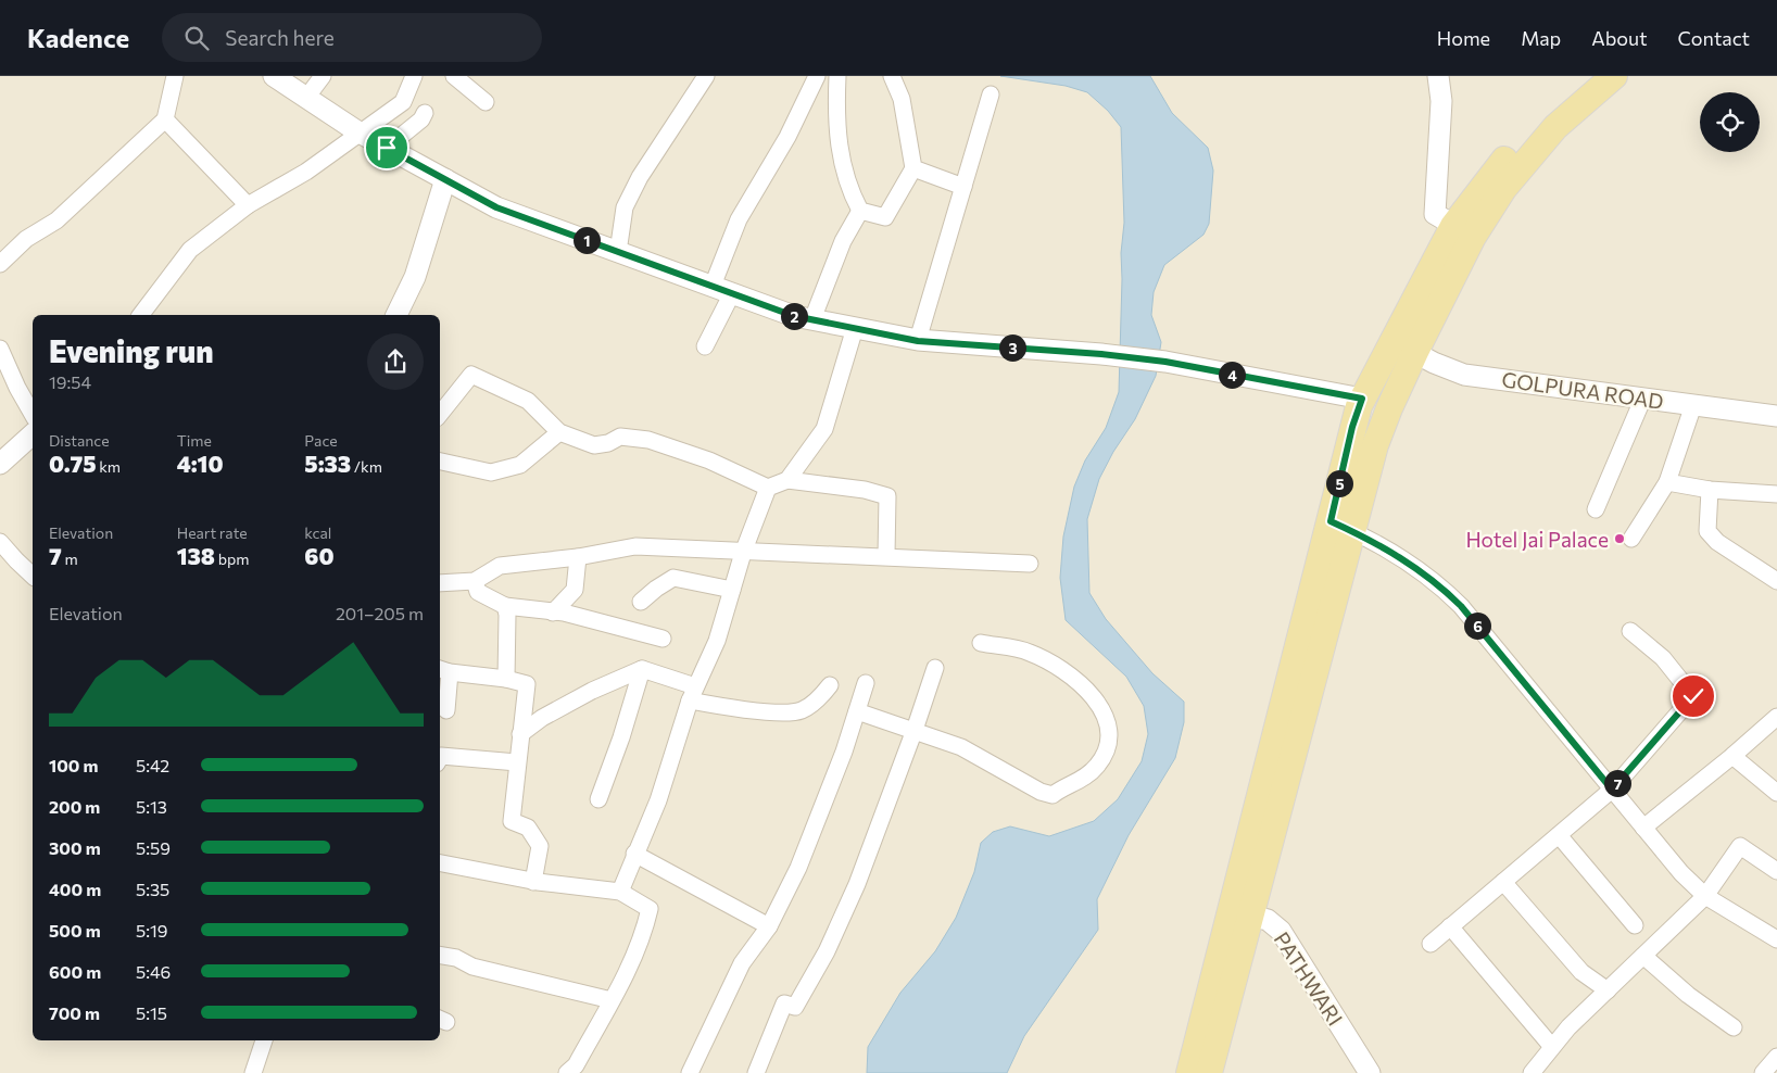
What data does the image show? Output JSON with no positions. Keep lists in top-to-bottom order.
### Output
{
  "streets": {
    "street": ["GOLPURA ROAD", "PATHWARI"]
  },
  "places": ["Hotel Jai Palace"],
  "page": {
    "header": "Kadence",
    "search": "Search here",
    "nav": [
      "Home",
      "Map",
      "About",
      "Contact"
    ],
    "pins": [
      "1",
      "2",
      "3",
      "4",
      "5",
      "6",
      "7"
    ],
    "heading": ["Evening run", "19:54"],
    "stats": [
      ["Distance", "0.75 km"],
      ["Time", "4:10"],
      ["Pace", "5:33 /km"],
      ["Elevation", "7 m"],
      ["Heart rate", "138 bpm"],
      ["kcal", "60"]
    ],
    "chart": ["Elevation", "201–205 m"],
    "list": [
      {
        "name": "100 m",
        "note": "5:42"
      },
      {
        "name": "200 m",
        "note": "5:13"
      },
      {
        "name": "300 m",
        "note": "5:59"
      },
      {
        "name": "400 m",
        "note": "5:35"
      },
      {
        "name": "500 m",
        "note": "5:19"
      },
      {
        "name": "600 m",
        "note": "5:46"
      },
      {
        "name": "700 m",
        "note": "5:15"
      }
    ]
  }
}
